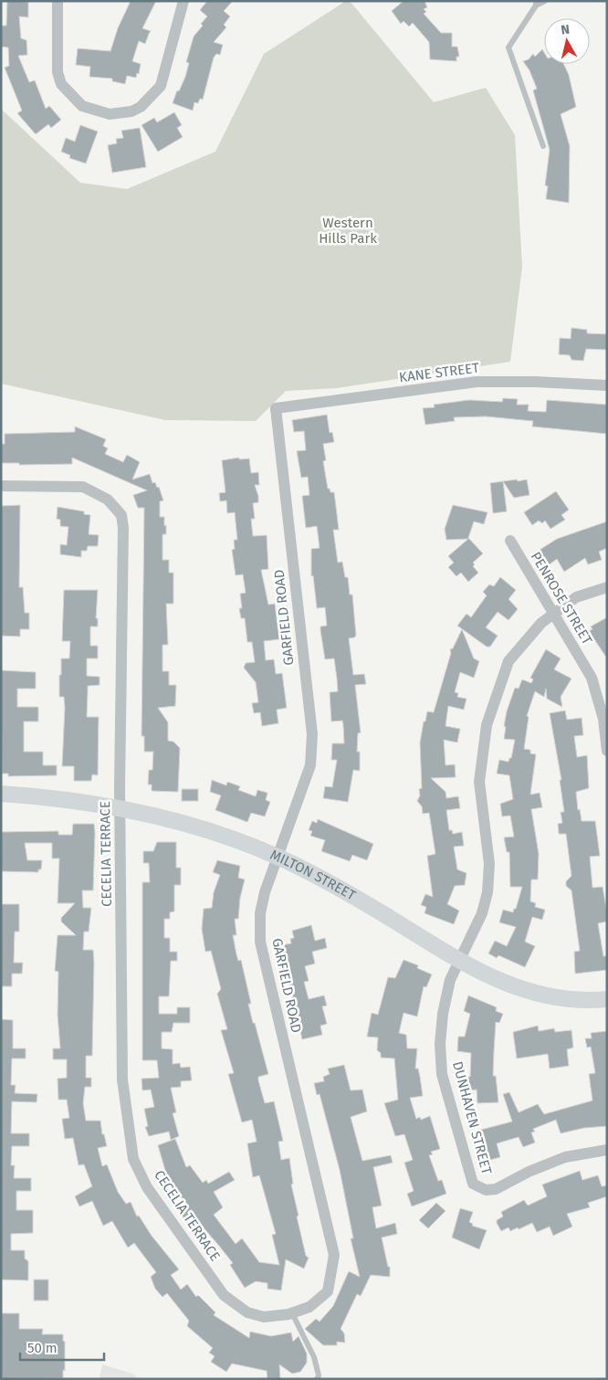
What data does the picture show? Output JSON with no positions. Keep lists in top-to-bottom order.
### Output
{
  "streets": {
    "main road": ["MILTON STREET"],
    "street": [
      "KANE STREET",
      "PENROSE STREET",
      "GARFIELD ROAD",
      "CECELIA TERRACE",
      "DUNHAVEN STREET"
    ]
  },
  "crossings": [
    ["KANE STREET", "GARFIELD ROAD"],
    ["PENROSE STREET", "DUNHAVEN STREET"],
    ["GARFIELD ROAD", "CECELIA TERRACE"],
    ["GARFIELD ROAD", "MILTON STREET"],
    ["CECELIA TERRACE", "MILTON STREET"],
    ["MILTON STREET", "DUNHAVEN STREET"]
  ],
  "parks": ["Western Hills Park"],
  "scale_bar": "50 m",
  "north": "top"
}
